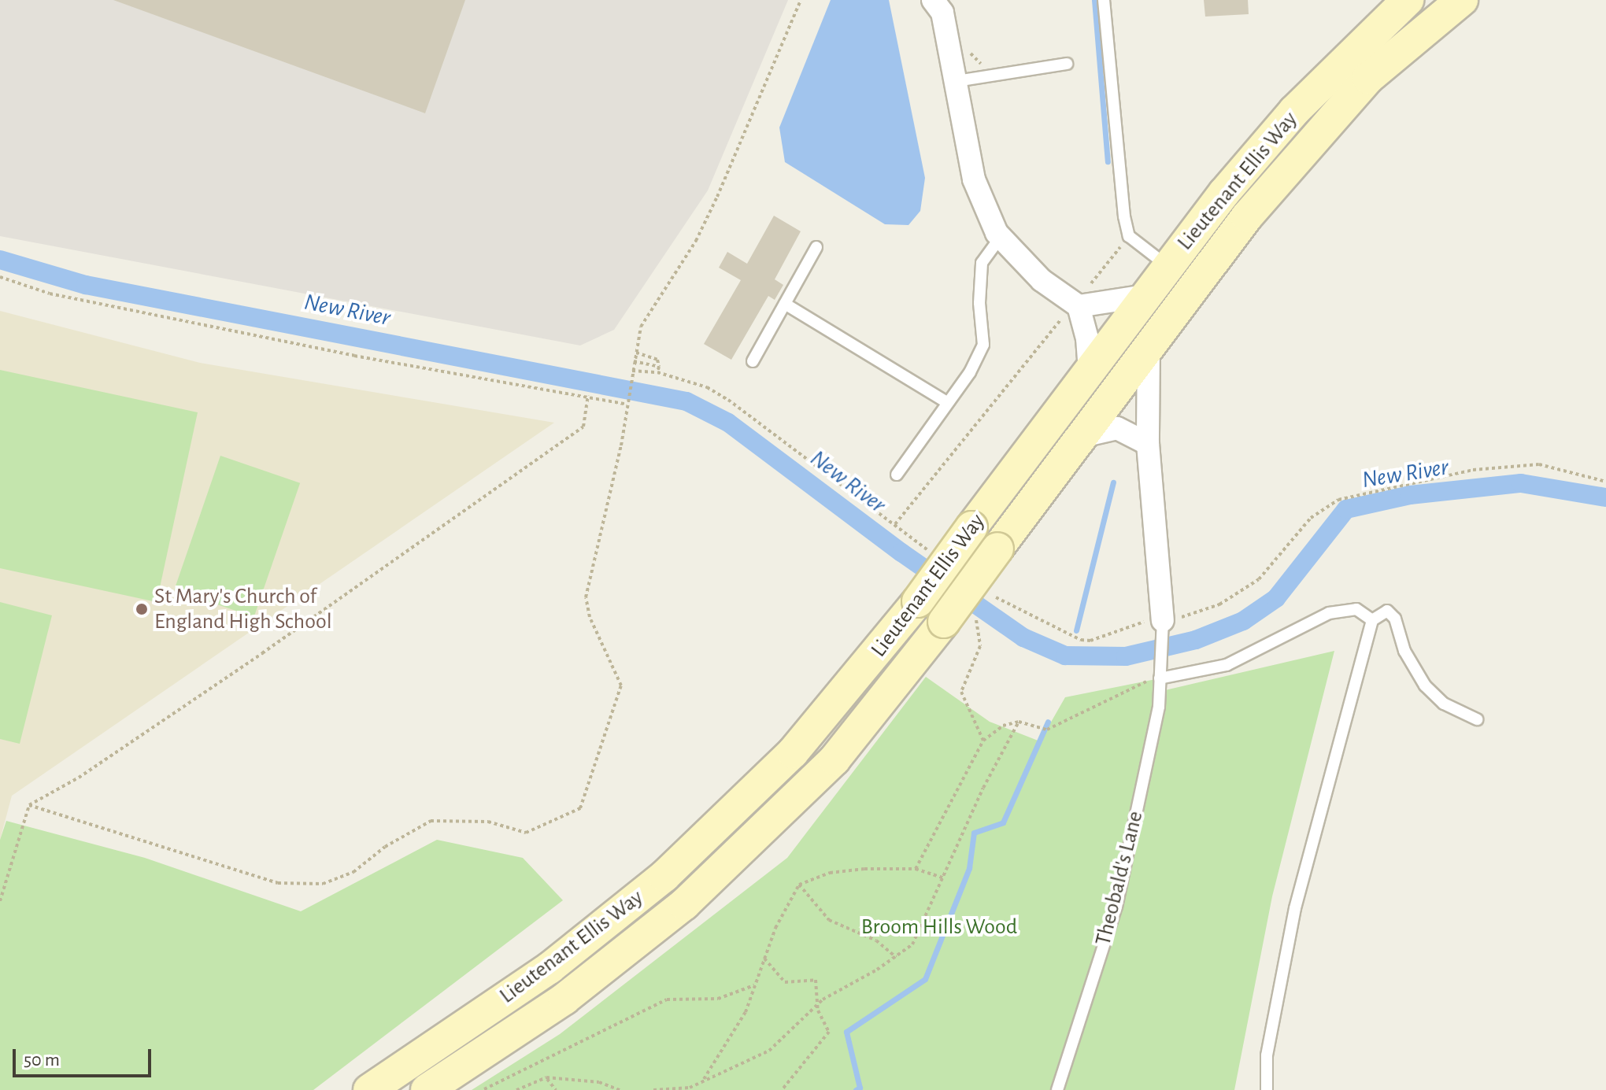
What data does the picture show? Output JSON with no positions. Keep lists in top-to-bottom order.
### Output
{
  "streets": {
    "main road": ["Lieutenant Ellis Way"],
    "lane": ["Theobald's Lane"]
  },
  "water": ["New River"],
  "parks": ["Broom Hills Wood"],
  "places": ["St Mary's Church of England High School"],
  "scale_bar": "50 m"
}
